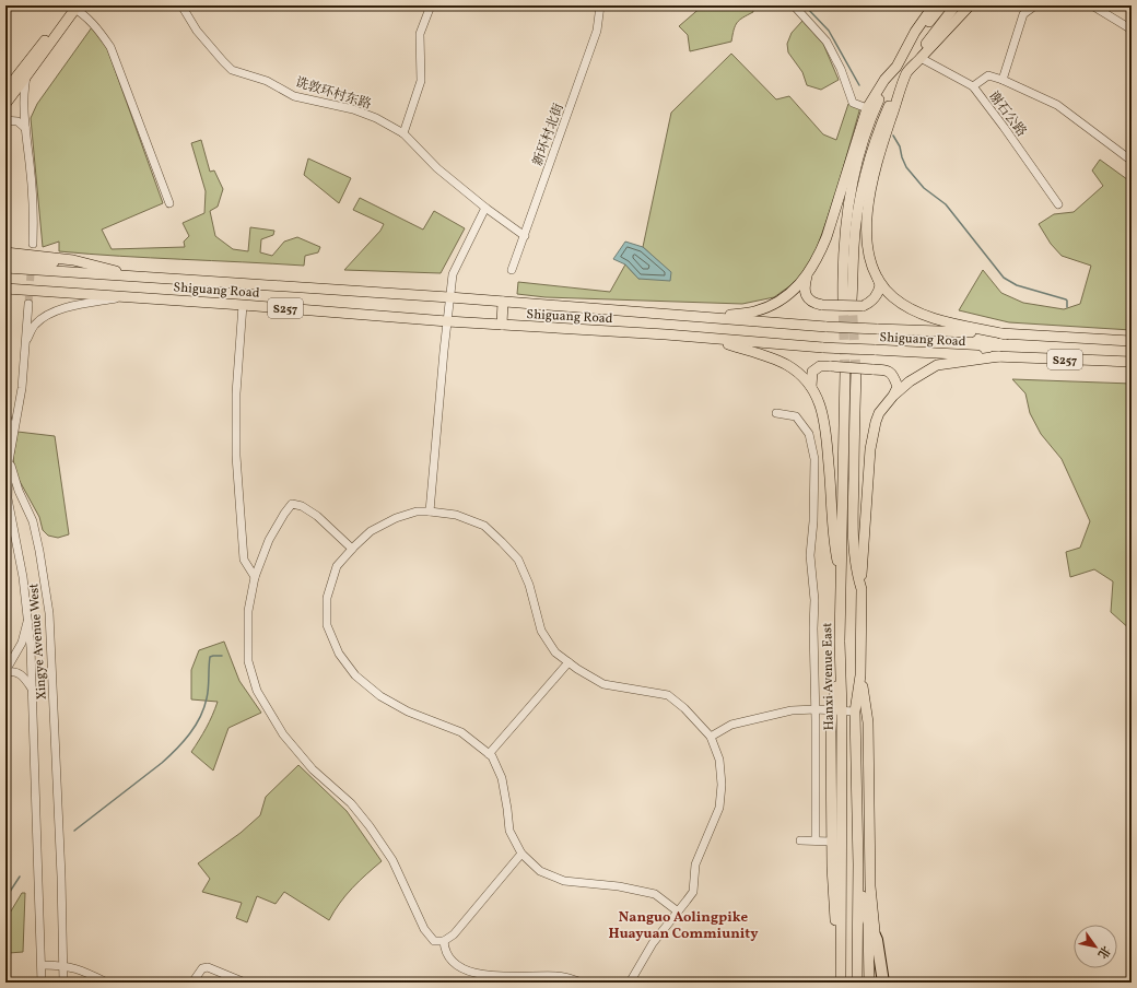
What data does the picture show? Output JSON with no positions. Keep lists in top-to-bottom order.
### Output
{
  "streets": {
    "main road": ["Shiguang Road", "S257", "Hanxi Avenue East"],
    "street": [
      "诜敦环村东路",
      "谢石公路",
      "新环村北街",
      "Xingye Avenue West"
    ]
  },
  "crossings": [
    ["诜敦环村东路", "新环村北街"]
  ],
  "districts": ["Nanguo Aolingpike Huayuan Commiunity"],
  "north": "bottom right"
}
